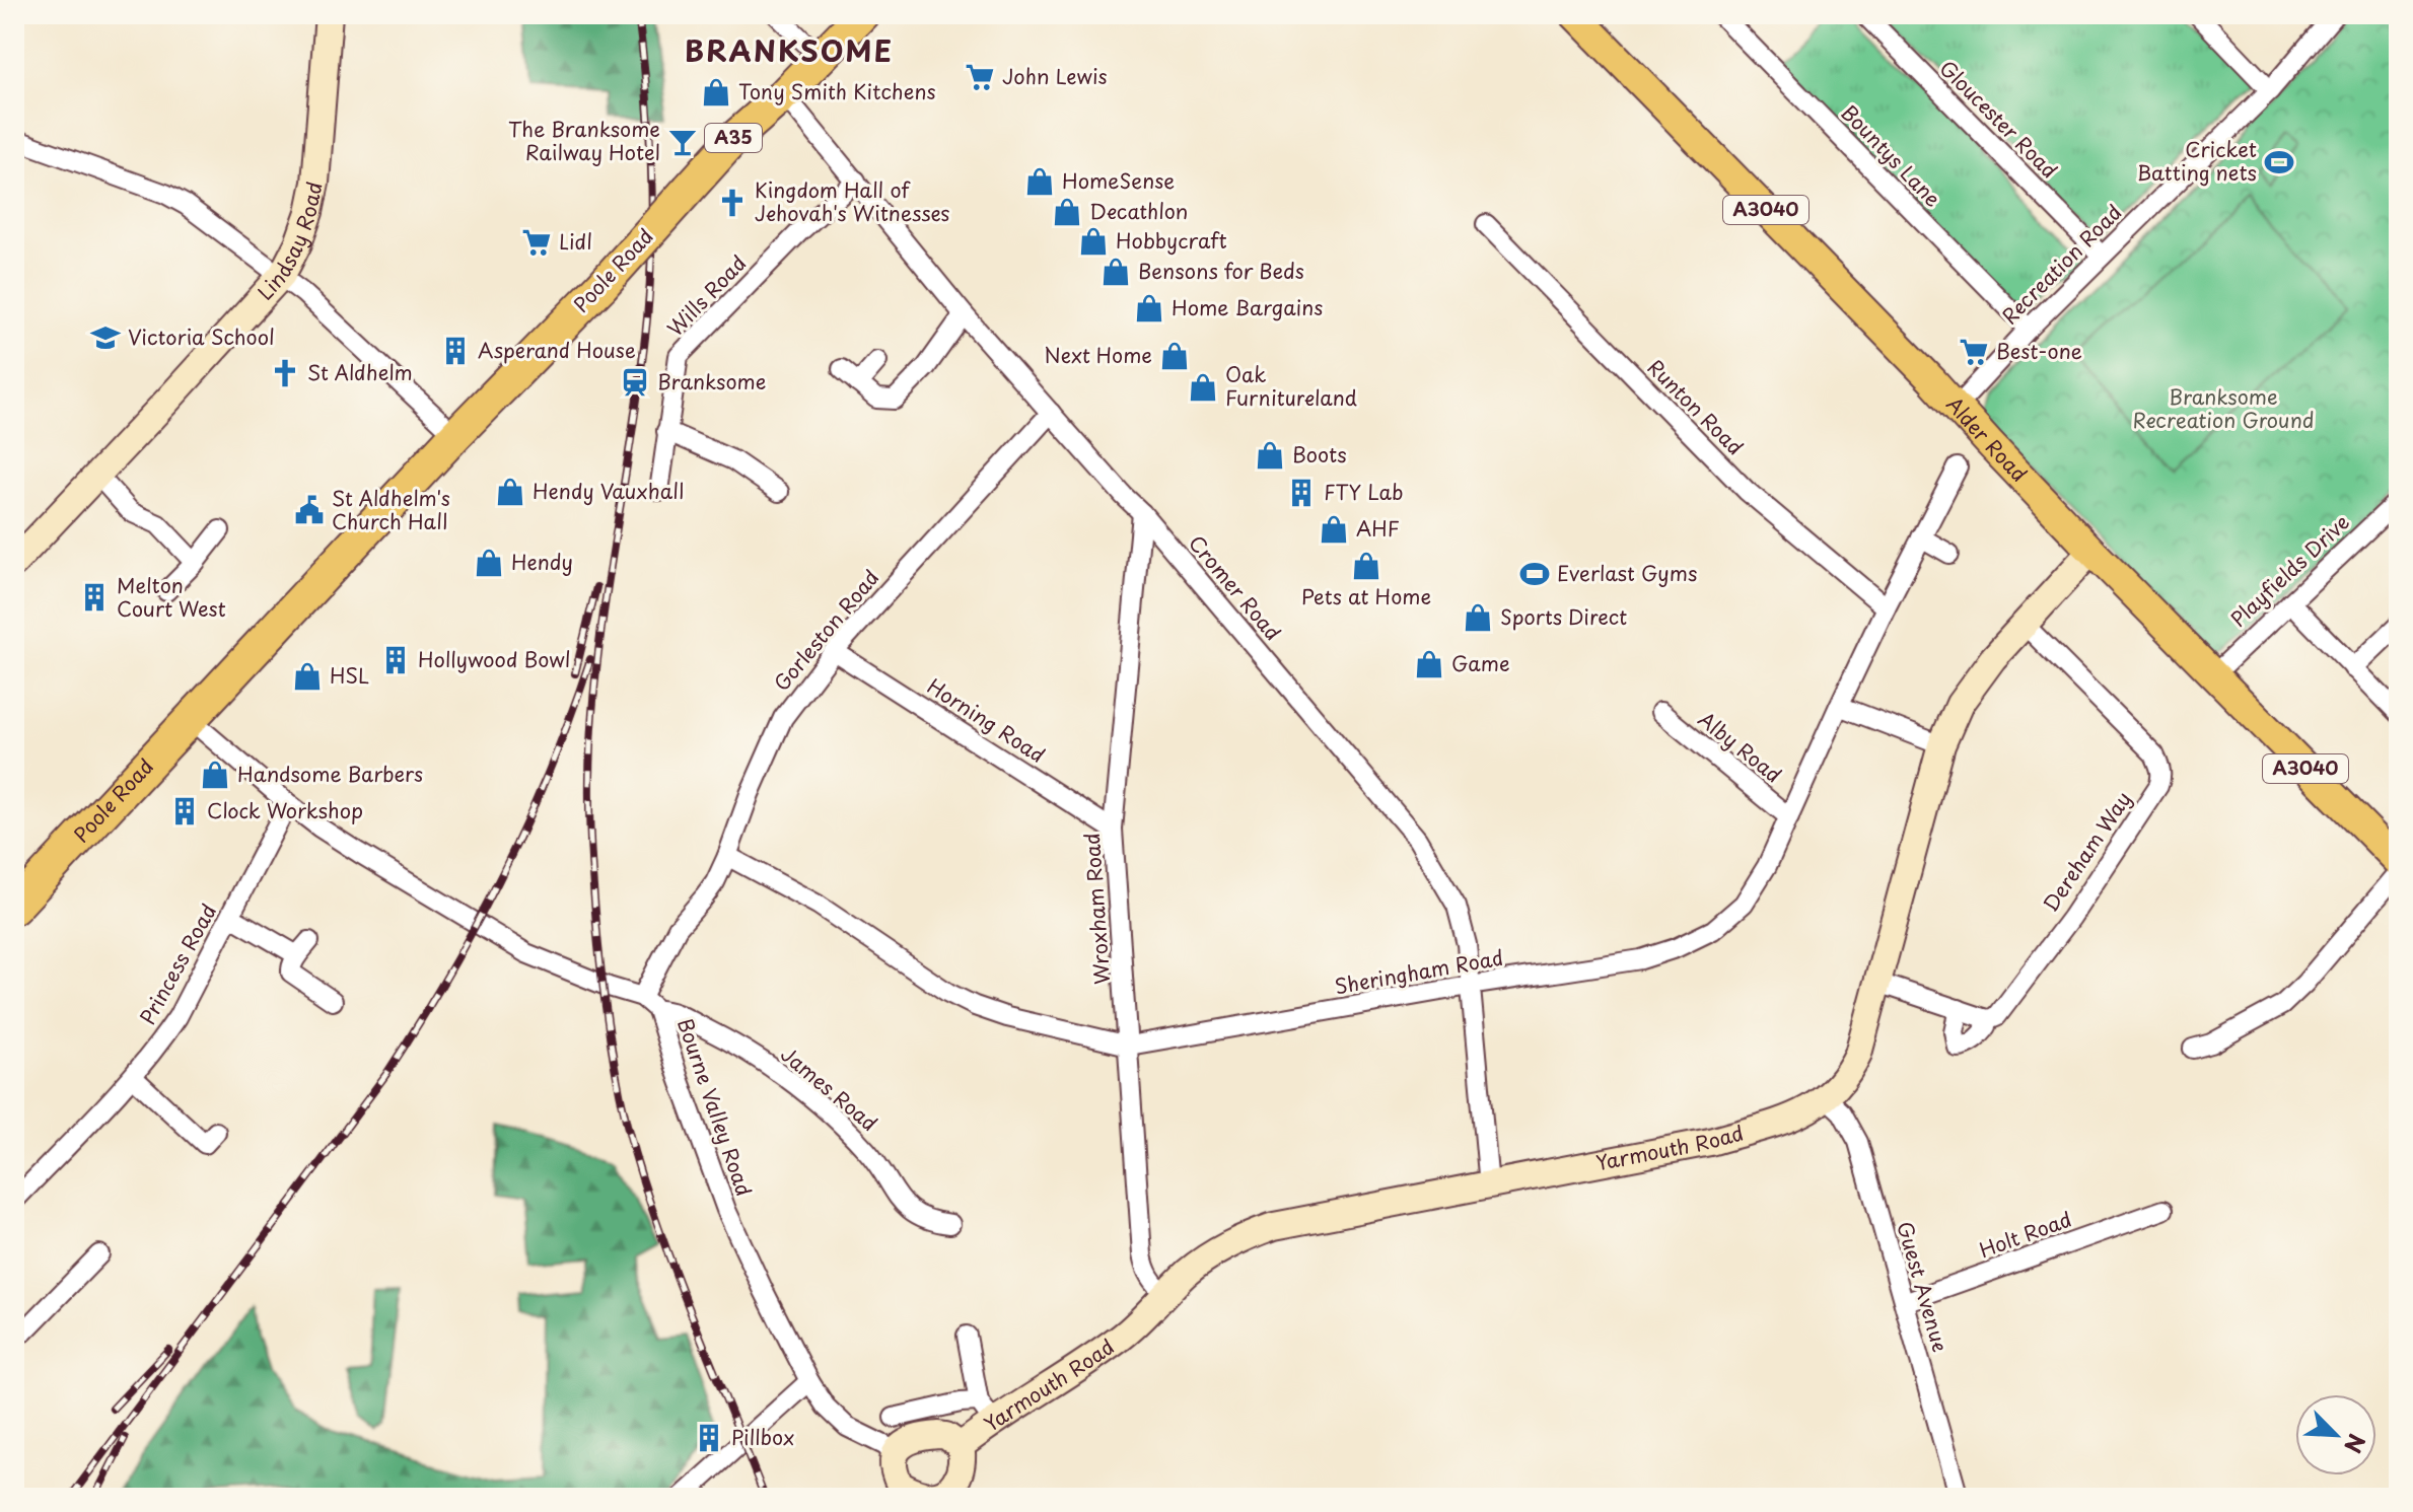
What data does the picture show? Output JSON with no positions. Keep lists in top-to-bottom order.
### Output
{
  "streets": {
    "highway": ["A35", "Poole Road"],
    "main road": ["A3040", "Alder Road"],
    "street": [
      "Gloucester Road",
      "Bountys Lane",
      "Lindsay Road",
      "Recreation Road",
      "Wills Road",
      "Runton Road",
      "Playfields Drive",
      "Cromer Road",
      "Gorleston Road",
      "Horning Road",
      "Alby Road",
      "Dereham Way",
      "Wroxham Road",
      "Princess Road",
      "Sheringham Road",
      "James Road",
      "Bourne Valley Road",
      "Yarmouth Road",
      "Holt Road",
      "Guest Avenue"
    ]
  },
  "crossings": [
    ["Gloucester Road", "Recreation Road"],
    ["Bountys Lane", "Recreation Road"],
    ["Recreation Road", "Alder Road"],
    ["Poole Road", "Cromer Road"],
    ["Poole Road", "Bourne Valley Road"],
    ["Wills Road", "Cromer Road"],
    ["Runton Road", "Sheringham Road"],
    ["Alder Road", "Playfields Drive"],
    ["Alder Road", "Yarmouth Road"],
    ["Cromer Road", "Gorleston Road"],
    ["Cromer Road", "Wroxham Road"],
    ["Cromer Road", "Sheringham Road"],
    ["Cromer Road", "Yarmouth Road"],
    ["Gorleston Road", "Horning Road"],
    ["Gorleston Road", "Sheringham Road"],
    ["Gorleston Road", "Bourne Valley Road"],
    ["Horning Road", "Wroxham Road"],
    ["Alby Road", "Sheringham Road"],
    ["Dereham Way", "Yarmouth Road"],
    ["Wroxham Road", "Sheringham Road"],
    ["Wroxham Road", "Yarmouth Road"],
    ["Princess Road", "Bourne Valley Road"],
    ["James Road", "Bourne Valley Road"],
    ["Bourne Valley Road", "Yarmouth Road"],
    ["Yarmouth Road", "Guest Avenue"],
    ["Holt Road", "Guest Avenue"]
  ],
  "districts": ["BRANKSOME"],
  "parks": ["Branksome Recreation Ground"],
  "places": {
    "supermarket": ["John Lewis", "Lidl", "Best-one"],
    "shop": [
      "Tony Smith Kitchens",
      "HomeSense",
      "Decathlon",
      "Hobbycraft",
      "Bensons for Beds",
      "Home Bargains",
      "Next Home",
      "Oak Furnitureland",
      "Boots",
      "Hendy Vauxhall",
      "AHF",
      "Hendy",
      "Pets at Home",
      "Sports Direct",
      "Game",
      "HSL",
      "Handsome Barbers"
    ],
    "bar": ["The Branksome Railway Hotel"],
    "sports": ["Cricket Batting nets", "Everlast Gyms"],
    "church": ["Kingdom Hall of Jehovah's Witnesses", "St Aldhelm"],
    "school or university": ["Victoria School"],
    "building": [
      "Asperand House",
      "FTY Lab",
      "Melton Court West",
      "Hollywood Bowl",
      "Clock Workshop",
      "Pillbox"
    ],
    "station": ["Branksome"],
    "public building": ["St Aldhelm's Church Hall"]
  },
  "north": "bottom right"
}
